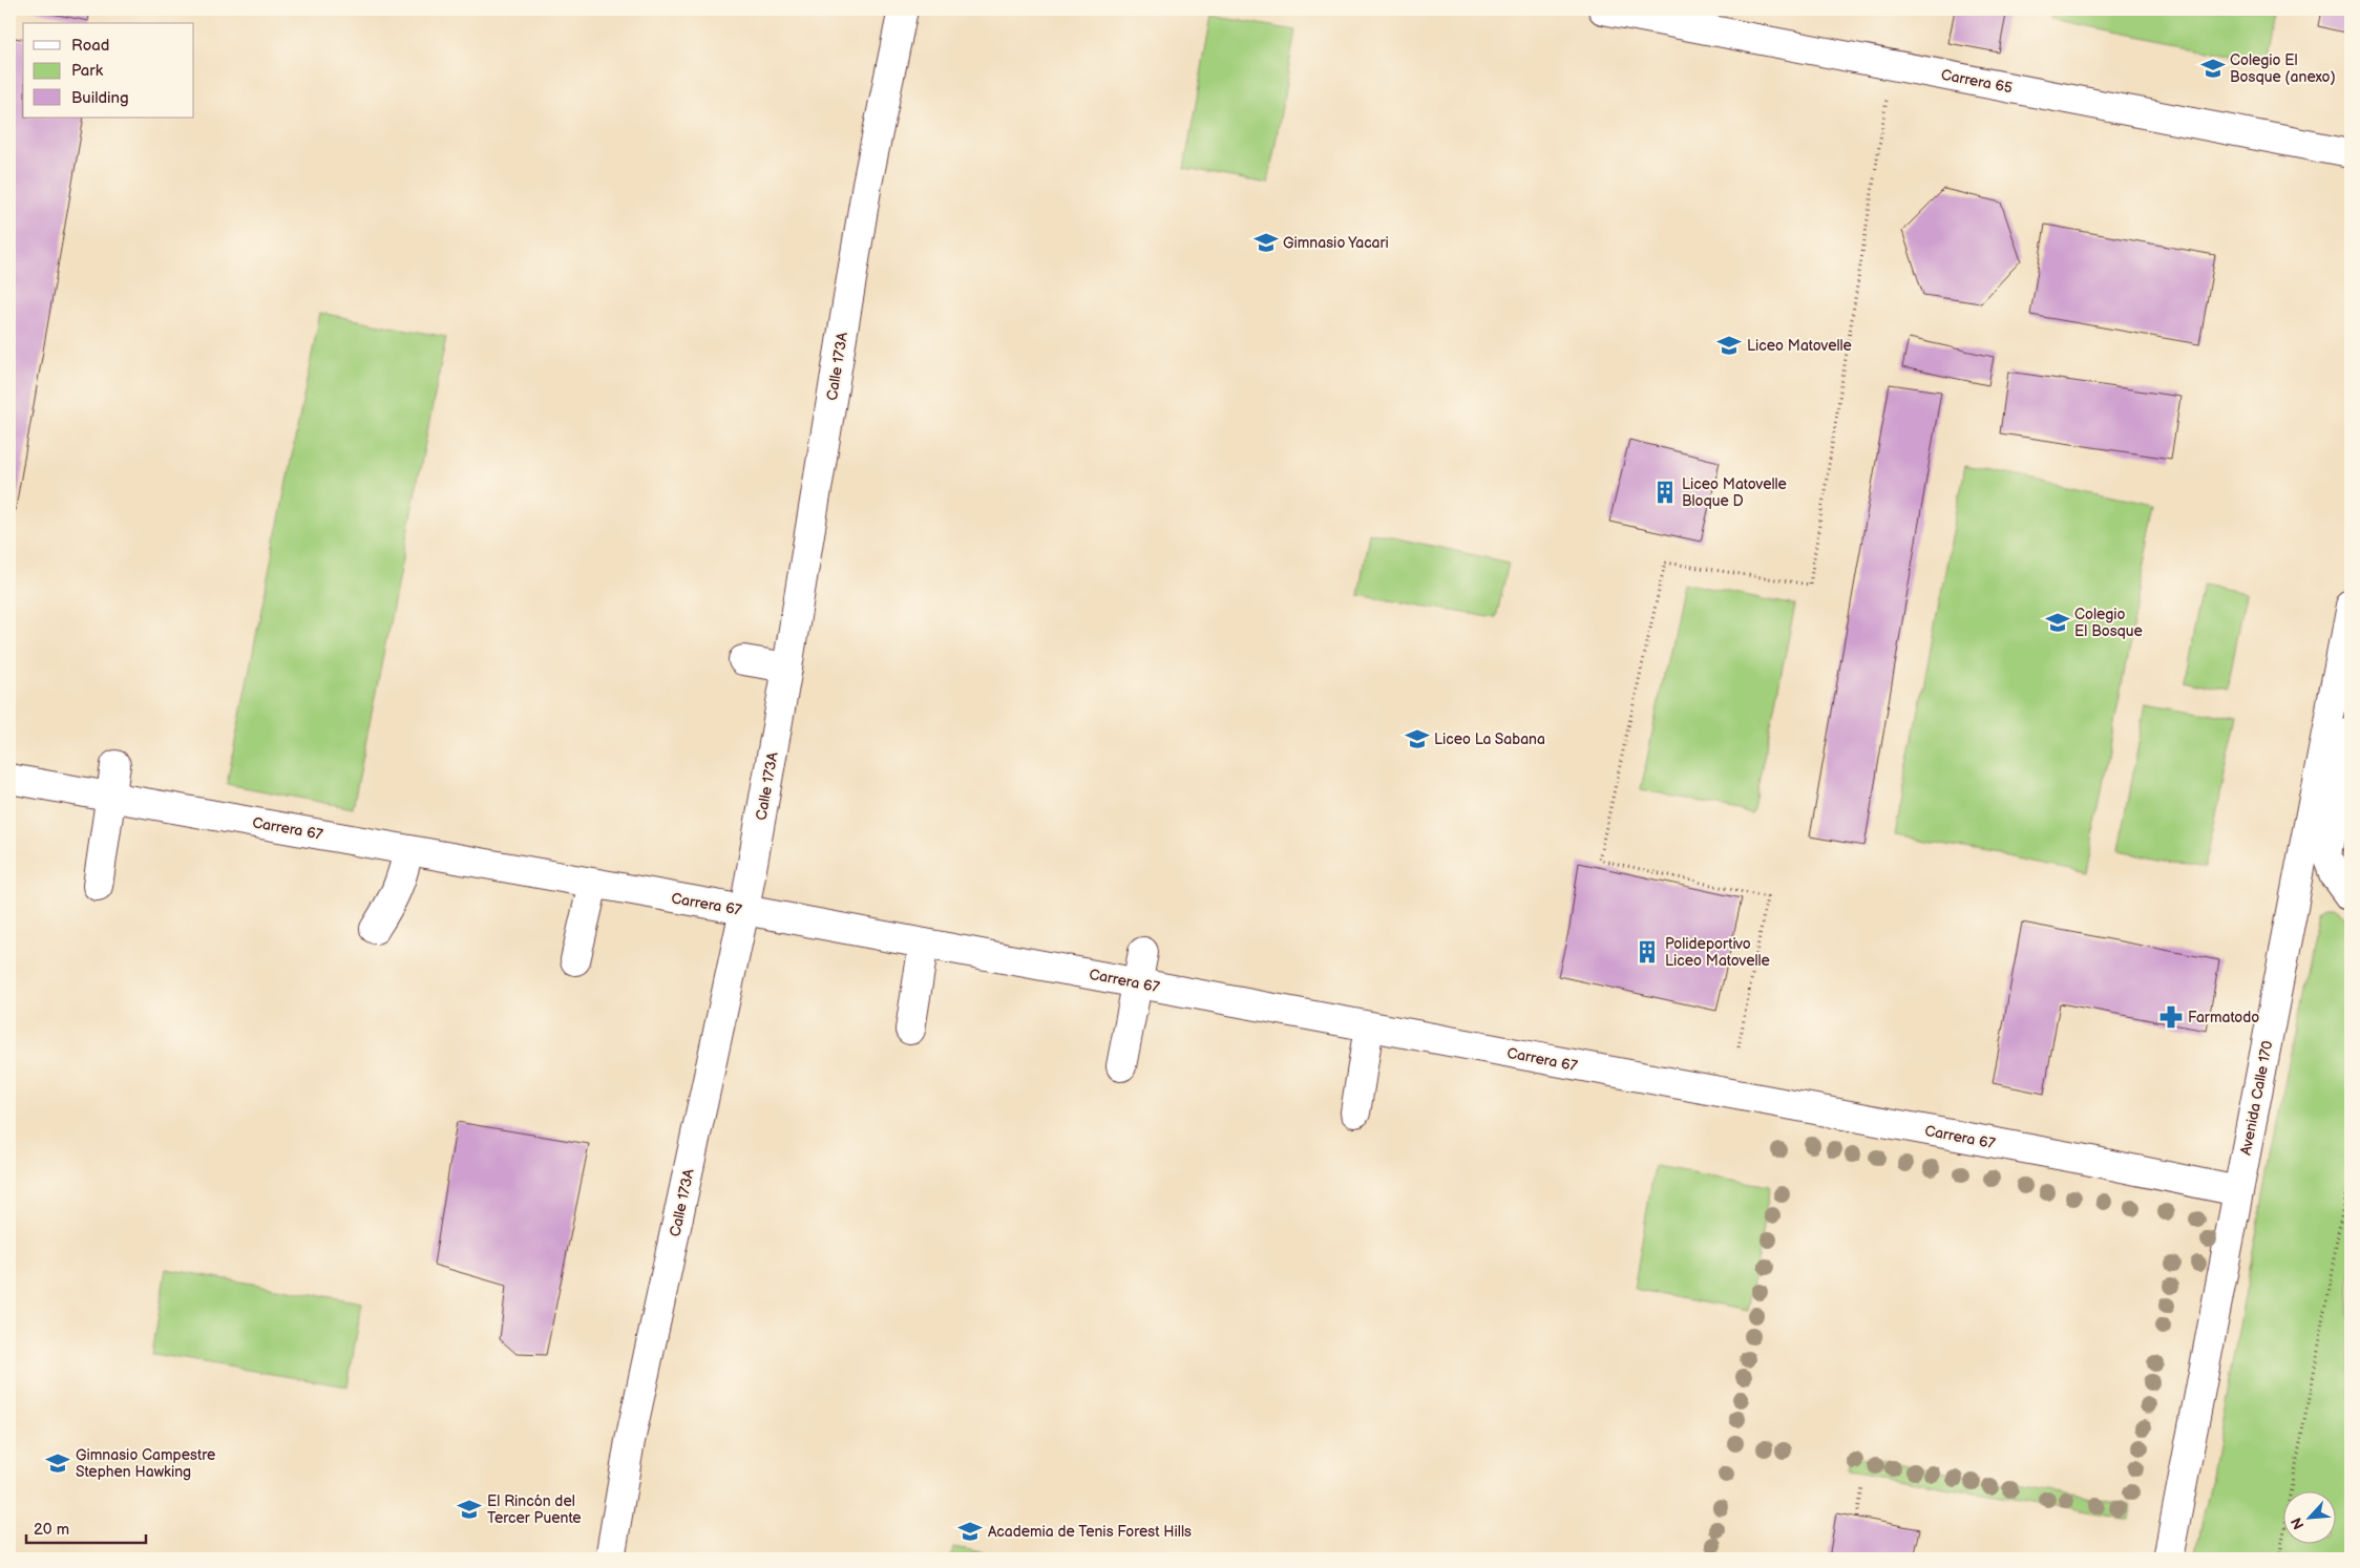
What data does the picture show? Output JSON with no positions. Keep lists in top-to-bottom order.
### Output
{
  "streets": {
    "street": [
      "Carrera 65",
      "Calle 173A",
      "Carrera 67",
      "Avenida Calle 170"
    ]
  },
  "crossings": [
    ["Calle 173A", "Carrera 67"],
    ["Carrera 67", "Avenida Calle 170"]
  ],
  "places": {
    "school or university": [
      "Colegio El Bosque (anexo)",
      "Gimnasio Yacari",
      "Liceo Matovelle",
      "Colegio El Bosque",
      "Liceo La Sabana",
      "Gimnasio Campestre Stephen Hawking",
      "El Rincón del Tercer Puente",
      "Academia de Tenis Forest Hills"
    ],
    "building": ["Liceo Matovelle Bloque D", "Polideportivo Liceo Matovelle"],
    "pharmacy": ["Farmatodo"]
  },
  "legend": ["Road", "Park", "Building"],
  "scale_bar": "20 m",
  "north": "bottom left"
}
